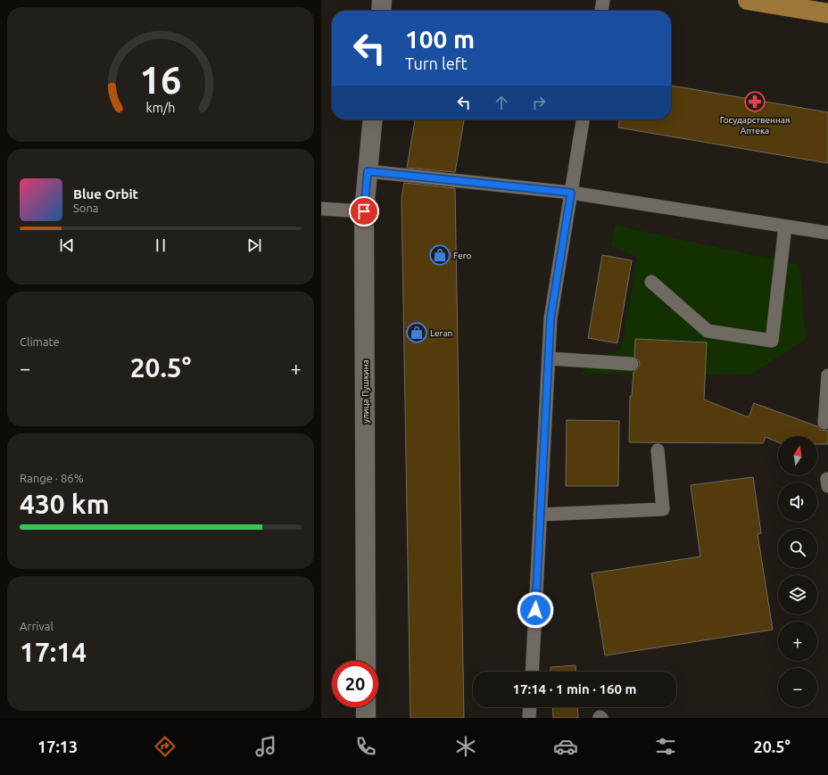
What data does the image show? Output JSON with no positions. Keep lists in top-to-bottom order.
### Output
{
  "streets": {
    "street": ["улица Пушкина"]
  },
  "places": {
    "pharmacy": ["Государственная Аптека"],
    "shop": ["Fero", "Leran"]
  },
  "north": "top",
  "page": {
    "turn": ["100 m", "Turn left"],
    "song": ["Blue Orbit", "Sona"],
    "tile": [
      "Climate",
      ["Range · 86%", "430 km"],
      ["Arrival", "17:14"]
    ],
    "heat": ["−", "20.5°", "+"],
    "map_buttons": ["+", "−"],
    "limit": "20",
    "trip": "17:14 · 1 min · 160 m",
    "tabs": ["17:13", "20.5°"],
    "gauge": ["16", "km/h"]
  }
}
